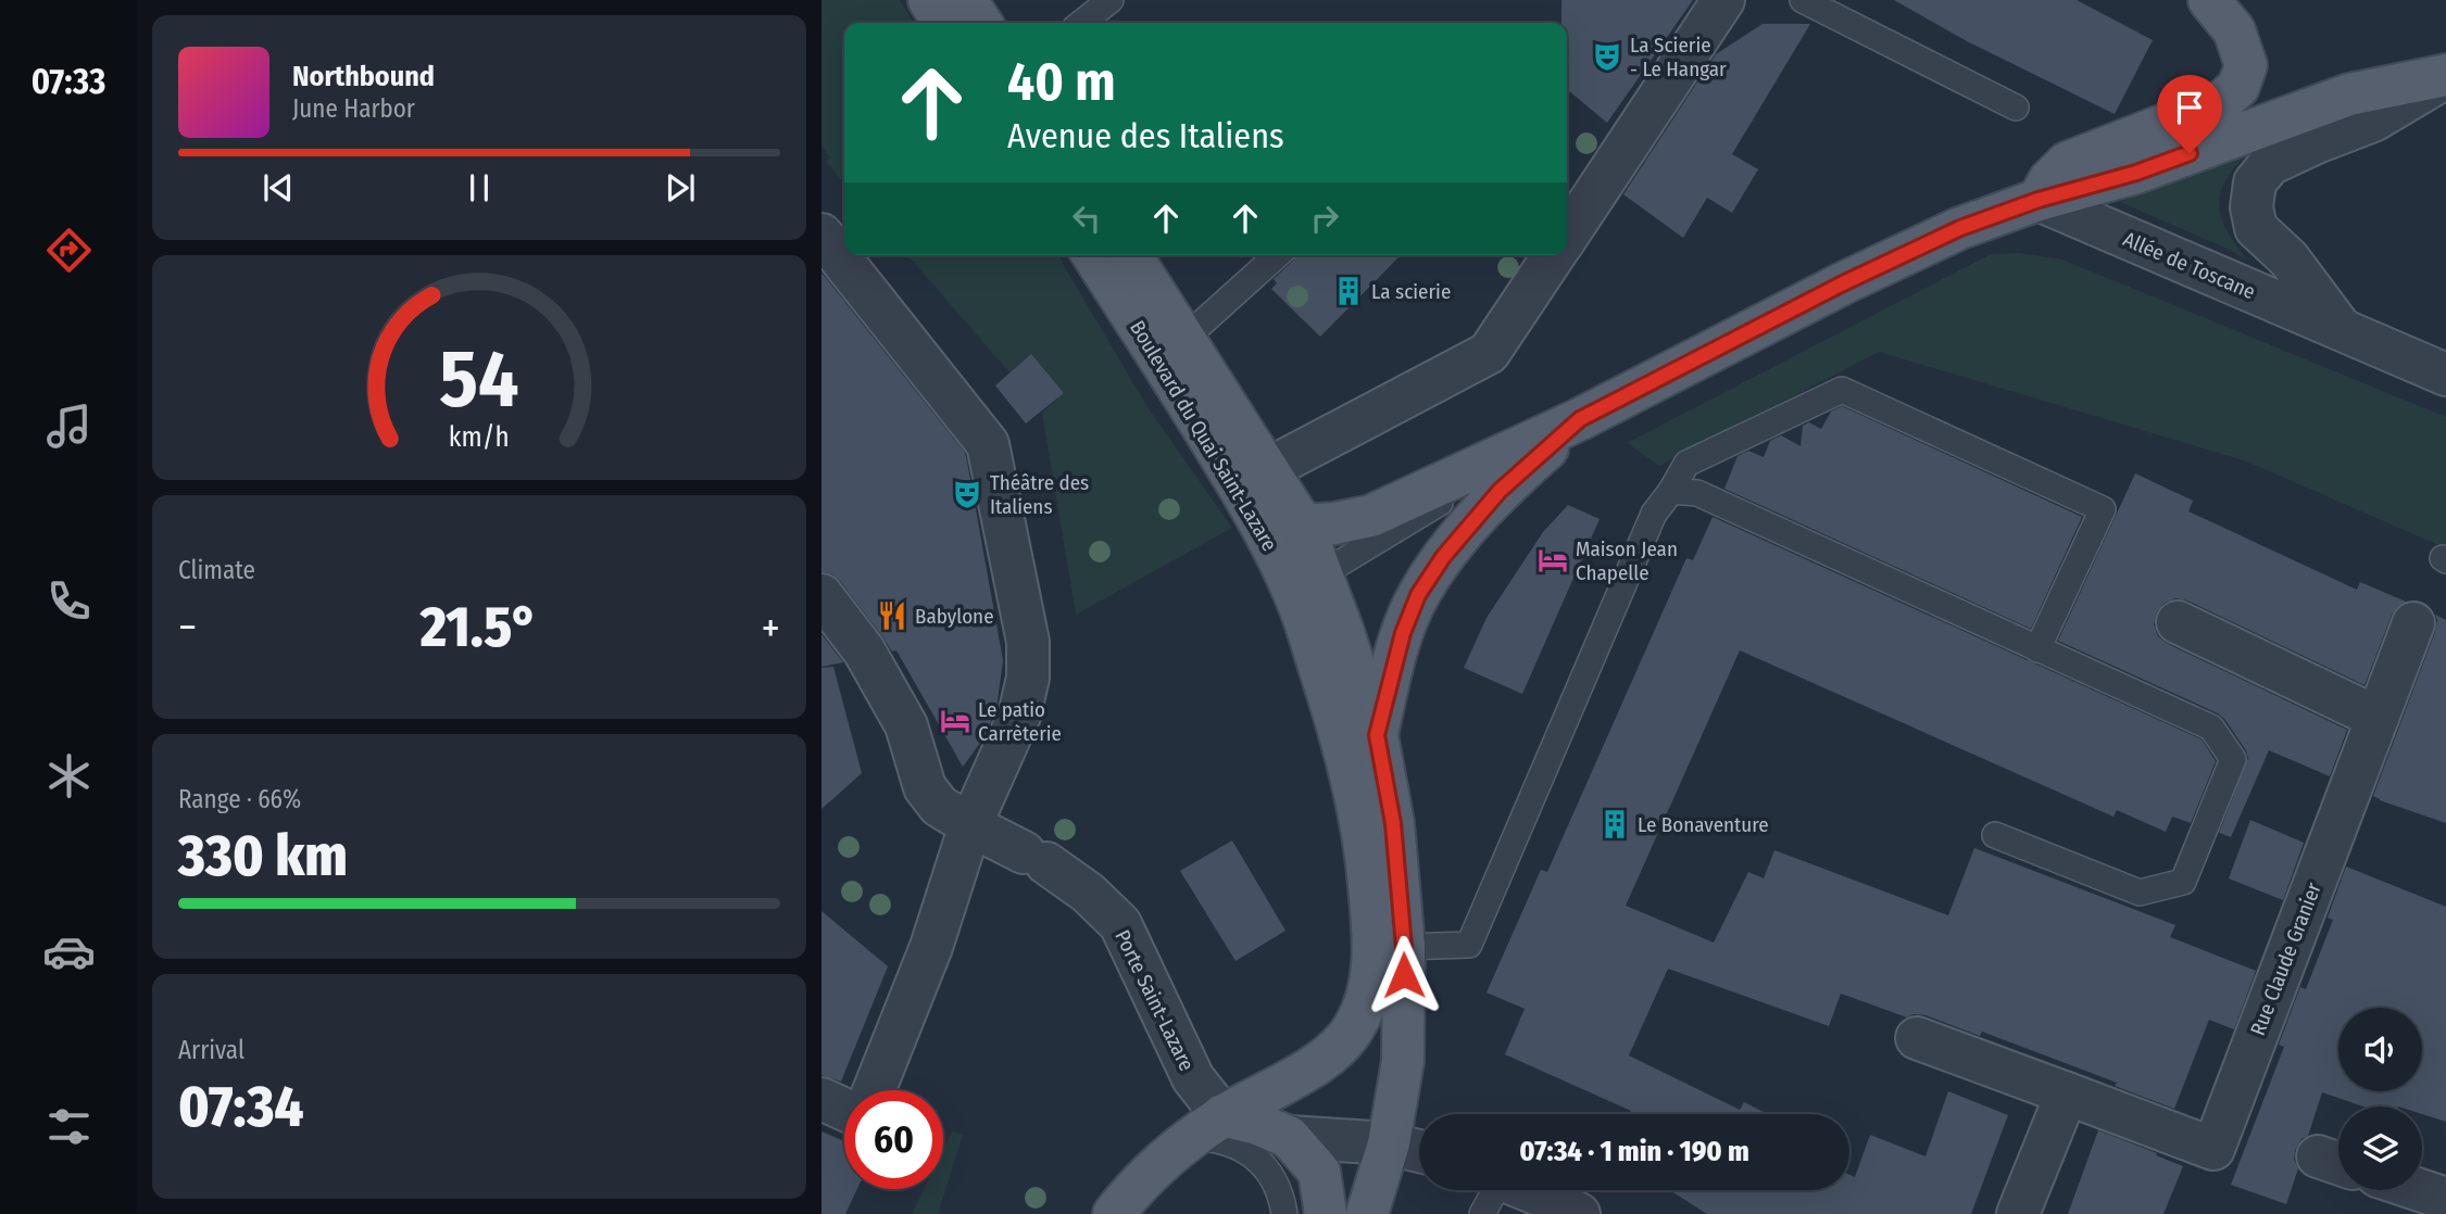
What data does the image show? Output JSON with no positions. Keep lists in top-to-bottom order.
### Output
{
  "streets": {
    "main road": ["Boulevard du Quai Saint-Lazare"],
    "street": ["Allée de Toscane", "Rue Claude Granier", "Porte Saint-Lazare"]
  },
  "crossings": [
    ["Boulevard du Quai Saint-Lazare", "Porte Saint-Lazare"]
  ],
  "places": {
    "theatre": ["La Scierie - Le Hangar", "Théâtre des Italiens"],
    "building": ["La scierie", "Le Bonaventure"],
    "hotel": ["Maison Jean Chapelle", "Le patio Carrèterie"],
    "restaurant": ["Babylone"]
  },
  "page": {
    "tabs": "07:33",
    "turn": ["40 m", "Avenue des Italiens"],
    "song": ["Northbound", "June Harbor"],
    "tile": [
      "Climate",
      ["Range · 66%", "330 km"],
      ["Arrival", "07:34"]
    ],
    "heat": ["−", "21.5°", "+"],
    "limit": "60",
    "trip": "07:34 · 1 min · 190 m",
    "gauge": ["54", "km/h"]
  }
}
